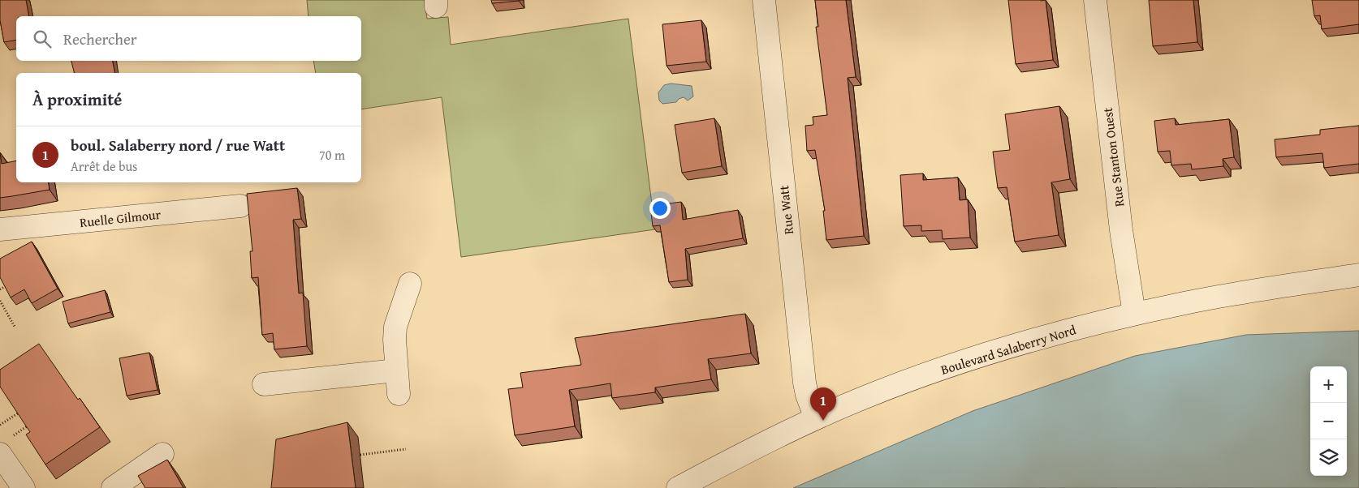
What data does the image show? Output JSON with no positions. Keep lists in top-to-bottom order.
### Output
{
  "streets": {
    "street": [
      "Rue Stanton Ouest",
      "Rue Watt",
      "Ruelle Gilmour",
      "Boulevard Salaberry Nord"
    ]
  },
  "crossings": [
    ["Rue Stanton Ouest", "Boulevard Salaberry Nord"],
    ["Rue Watt", "Boulevard Salaberry Nord"]
  ],
  "page": {
    "search": "Rechercher",
    "heading": "À proximité",
    "list": [
      {
        "mark": "1",
        "name": "boul. Salaberry nord / rue Watt",
        "note": "Arrêt de bus",
        "value": "70 m"
      }
    ],
    "map_buttons": ["+", "−"],
    "pins": "1"
  }
}
